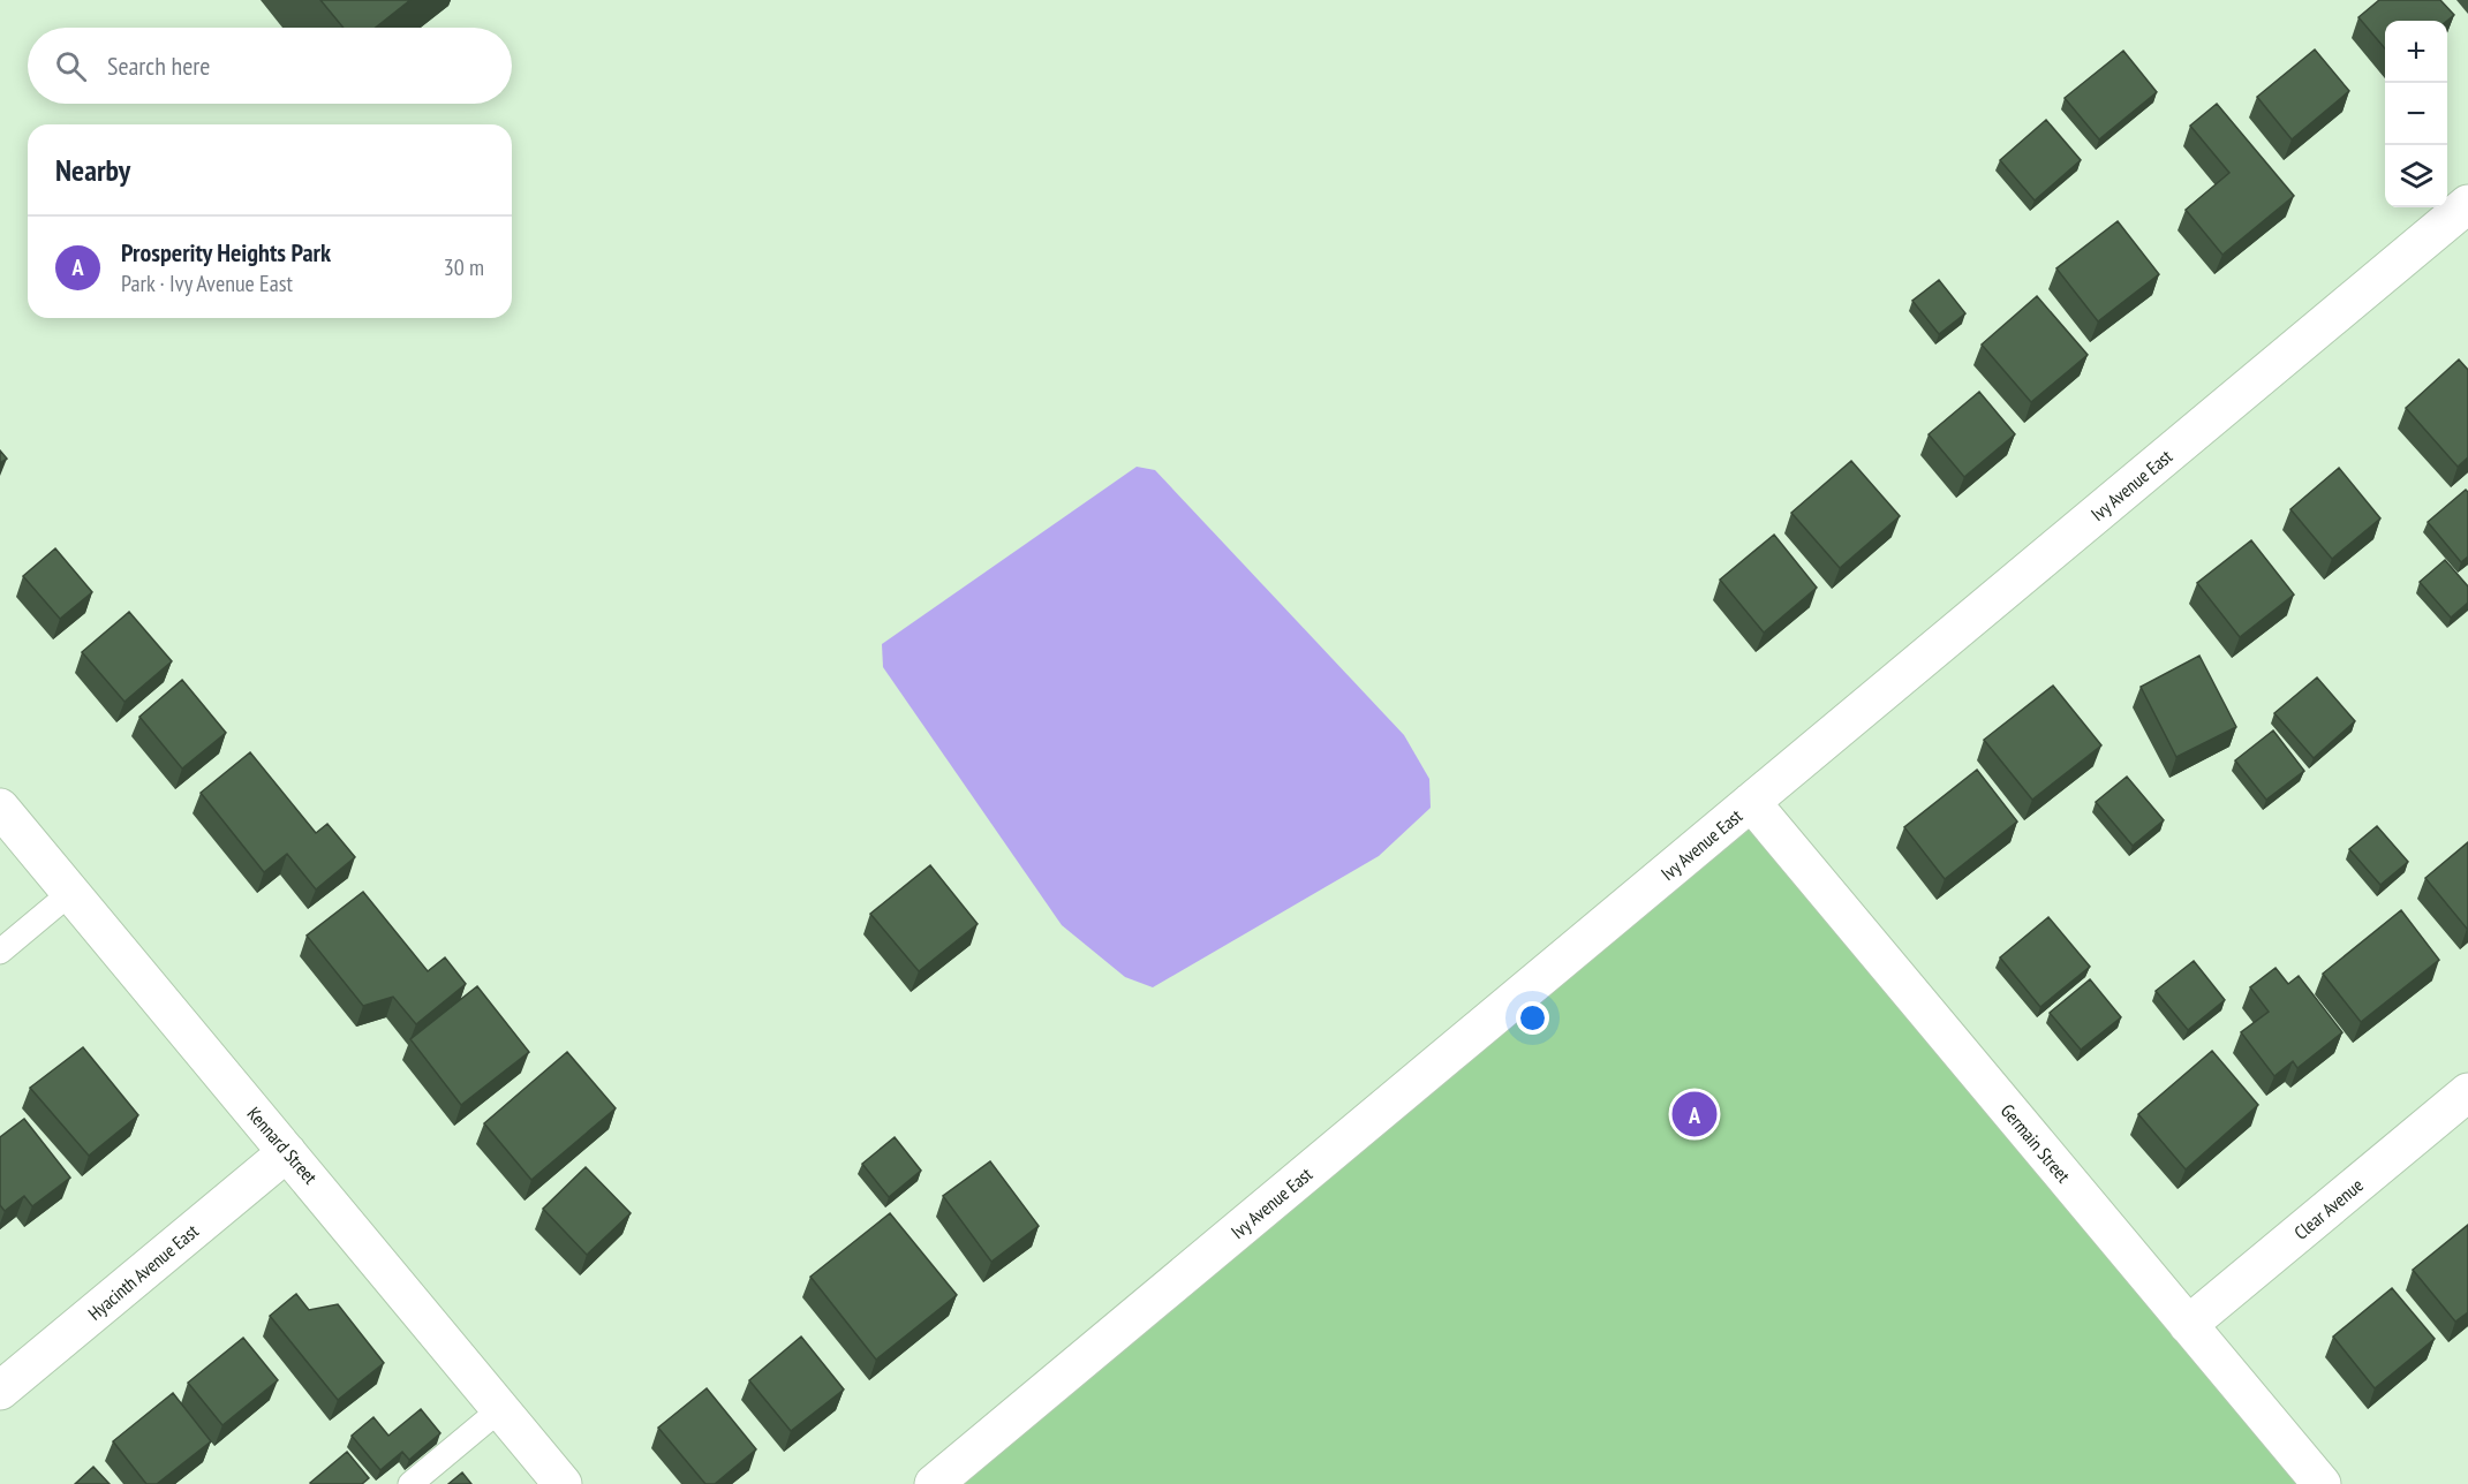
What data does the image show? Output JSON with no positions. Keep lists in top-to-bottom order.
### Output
{
  "streets": {
    "street": [
      "Ivy Avenue East",
      "Germain Street",
      "Kennard Street",
      "Clear Avenue",
      "Hyacinth Avenue East"
    ]
  },
  "crossings": [
    ["Ivy Avenue East", "Germain Street"],
    ["Germain Street", "Clear Avenue"],
    ["Kennard Street", "Hyacinth Avenue East"]
  ],
  "page": {
    "map_buttons": ["+", "−"],
    "search": "Search here",
    "heading": "Nearby",
    "list": [
      {
        "mark": "A",
        "name": "Prosperity Heights Park",
        "note": "Park · Ivy Avenue East",
        "value": "30 m"
      }
    ],
    "pins": "A"
  }
}
